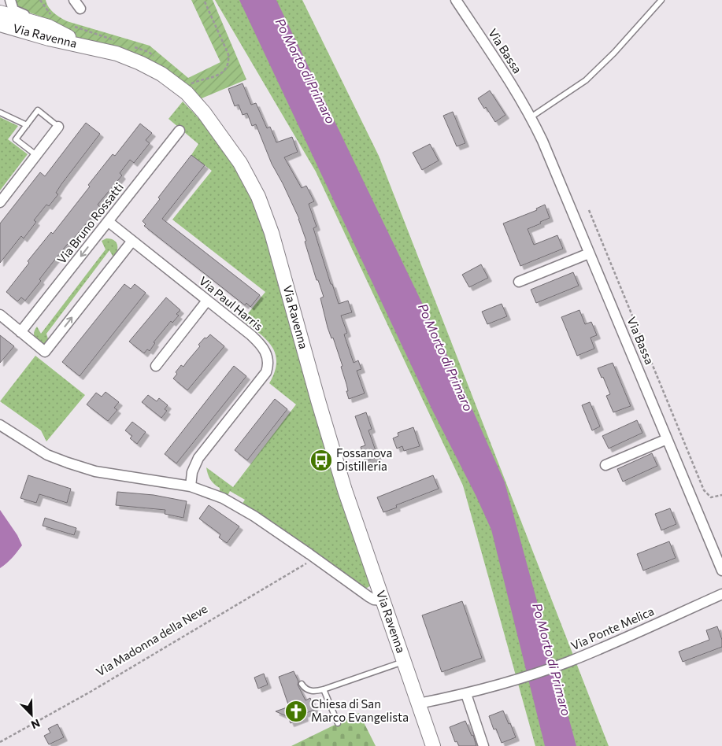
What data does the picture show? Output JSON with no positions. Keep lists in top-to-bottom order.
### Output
{
  "streets": {
    "main road": ["Via Ravenna"],
    "street": [
      "Via Bassa",
      "Via Bruno Rossatti",
      "Via Paul Harris",
      "Via Ponte Melica"
    ],
    "path": ["Via Madonna della Neve"]
  },
  "crossings": [
    ["Via Ravenna", "Via Ponte Melica"],
    ["Via Bruno Rossatti", "Via Paul Harris"]
  ],
  "one_way": ["Via Bruno Rossatti"],
  "water": ["Po Morto di Primaro"],
  "places": {
    "bus stop": ["Fossanova Distilleria"],
    "church": ["Chiesa di San Marco Evangelista"]
  },
  "north": "bottom right"
}
